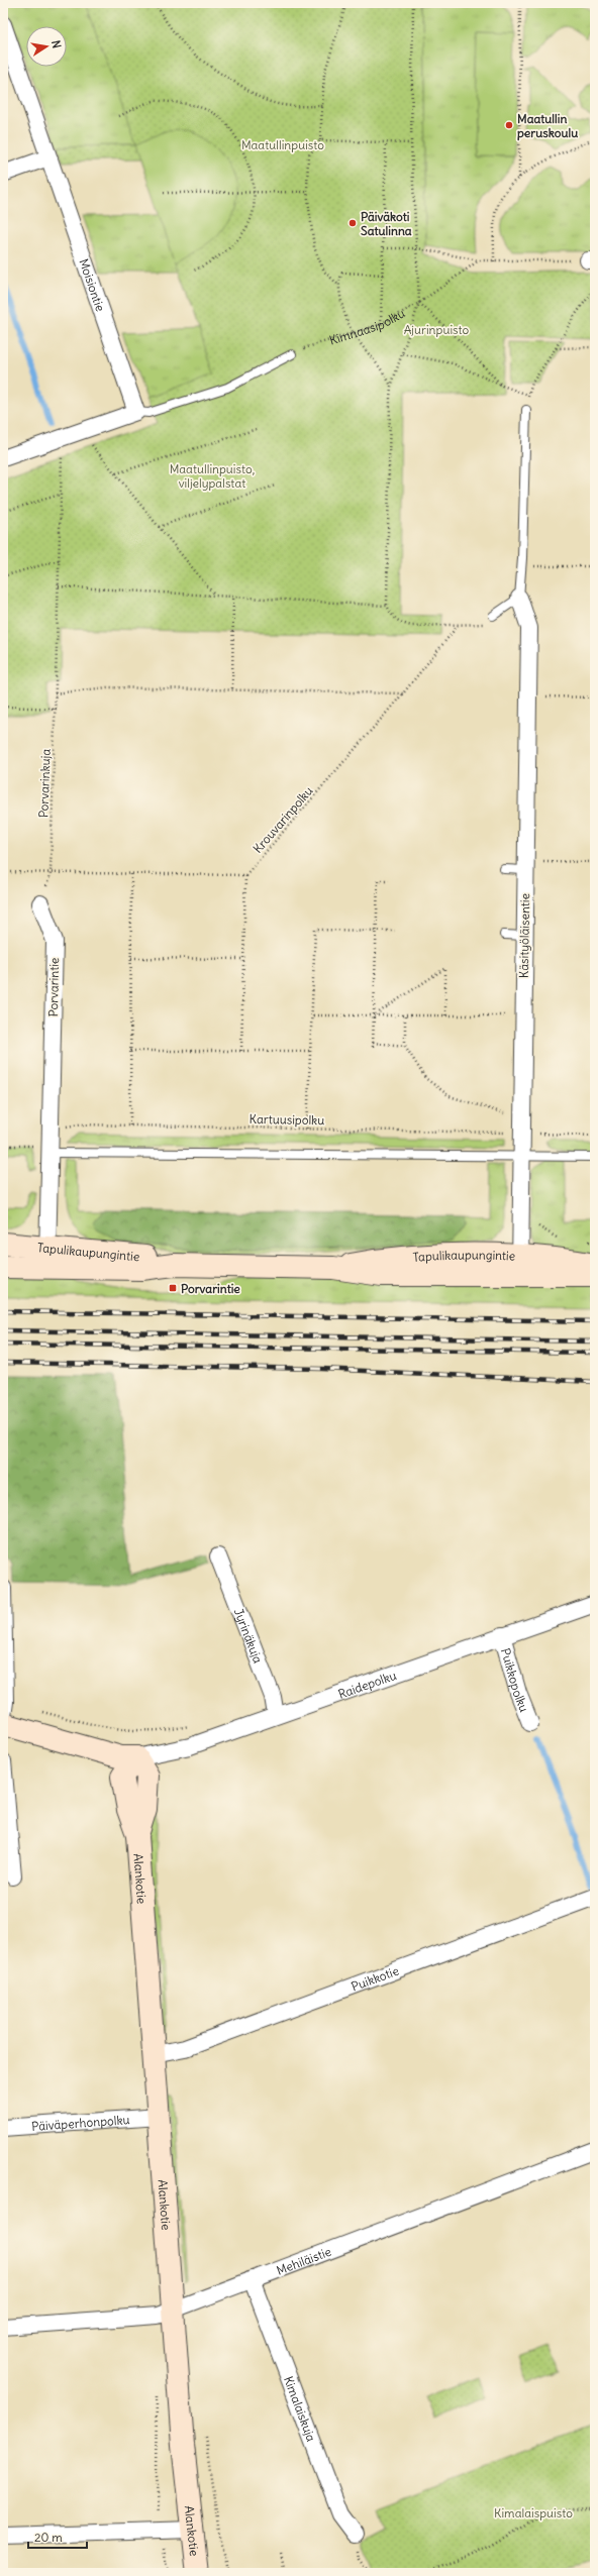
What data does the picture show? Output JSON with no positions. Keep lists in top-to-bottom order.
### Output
{
  "streets": {
    "street": [
      "Moisiontie",
      "Käsityöläisentie",
      "Porvarintie",
      "Tapulikaupungintie",
      "Jyrinäkuja",
      "Puikkopolku",
      "Raidepolku",
      "Alankotie",
      "Puikkotie",
      "Päiväperhonpolku",
      "Mehiläistie",
      "Kimalaiskuja"
    ],
    "path": [
      "Kimnaasipolku",
      "Porvarinkuja",
      "Krouvarinpolku",
      "Kartuusipolku"
    ]
  },
  "crossings": [
    ["Käsityöläisentie", "Tapulikaupungintie"],
    ["Porvarintie", "Tapulikaupungintie"],
    ["Jyrinäkuja", "Raidepolku"],
    ["Puikkopolku", "Raidepolku"],
    ["Raidepolku", "Alankotie"],
    ["Alankotie", "Puikkotie"],
    ["Alankotie", "Päiväperhonpolku"],
    ["Alankotie", "Mehiläistie"],
    ["Mehiläistie", "Kimalaiskuja"]
  ],
  "parks": [
    "Maatullinpuisto",
    "Ajurinpuisto",
    "Maatullinpuisto, viljelypalstat",
    "Kimalaispuisto"
  ],
  "places": {
    "other": ["Maatullin peruskoulu", "Päiväkoti Satulinna"],
    "transit": ["Porvarintie"]
  },
  "scale_bar": "20 m",
  "north": "right"
}
